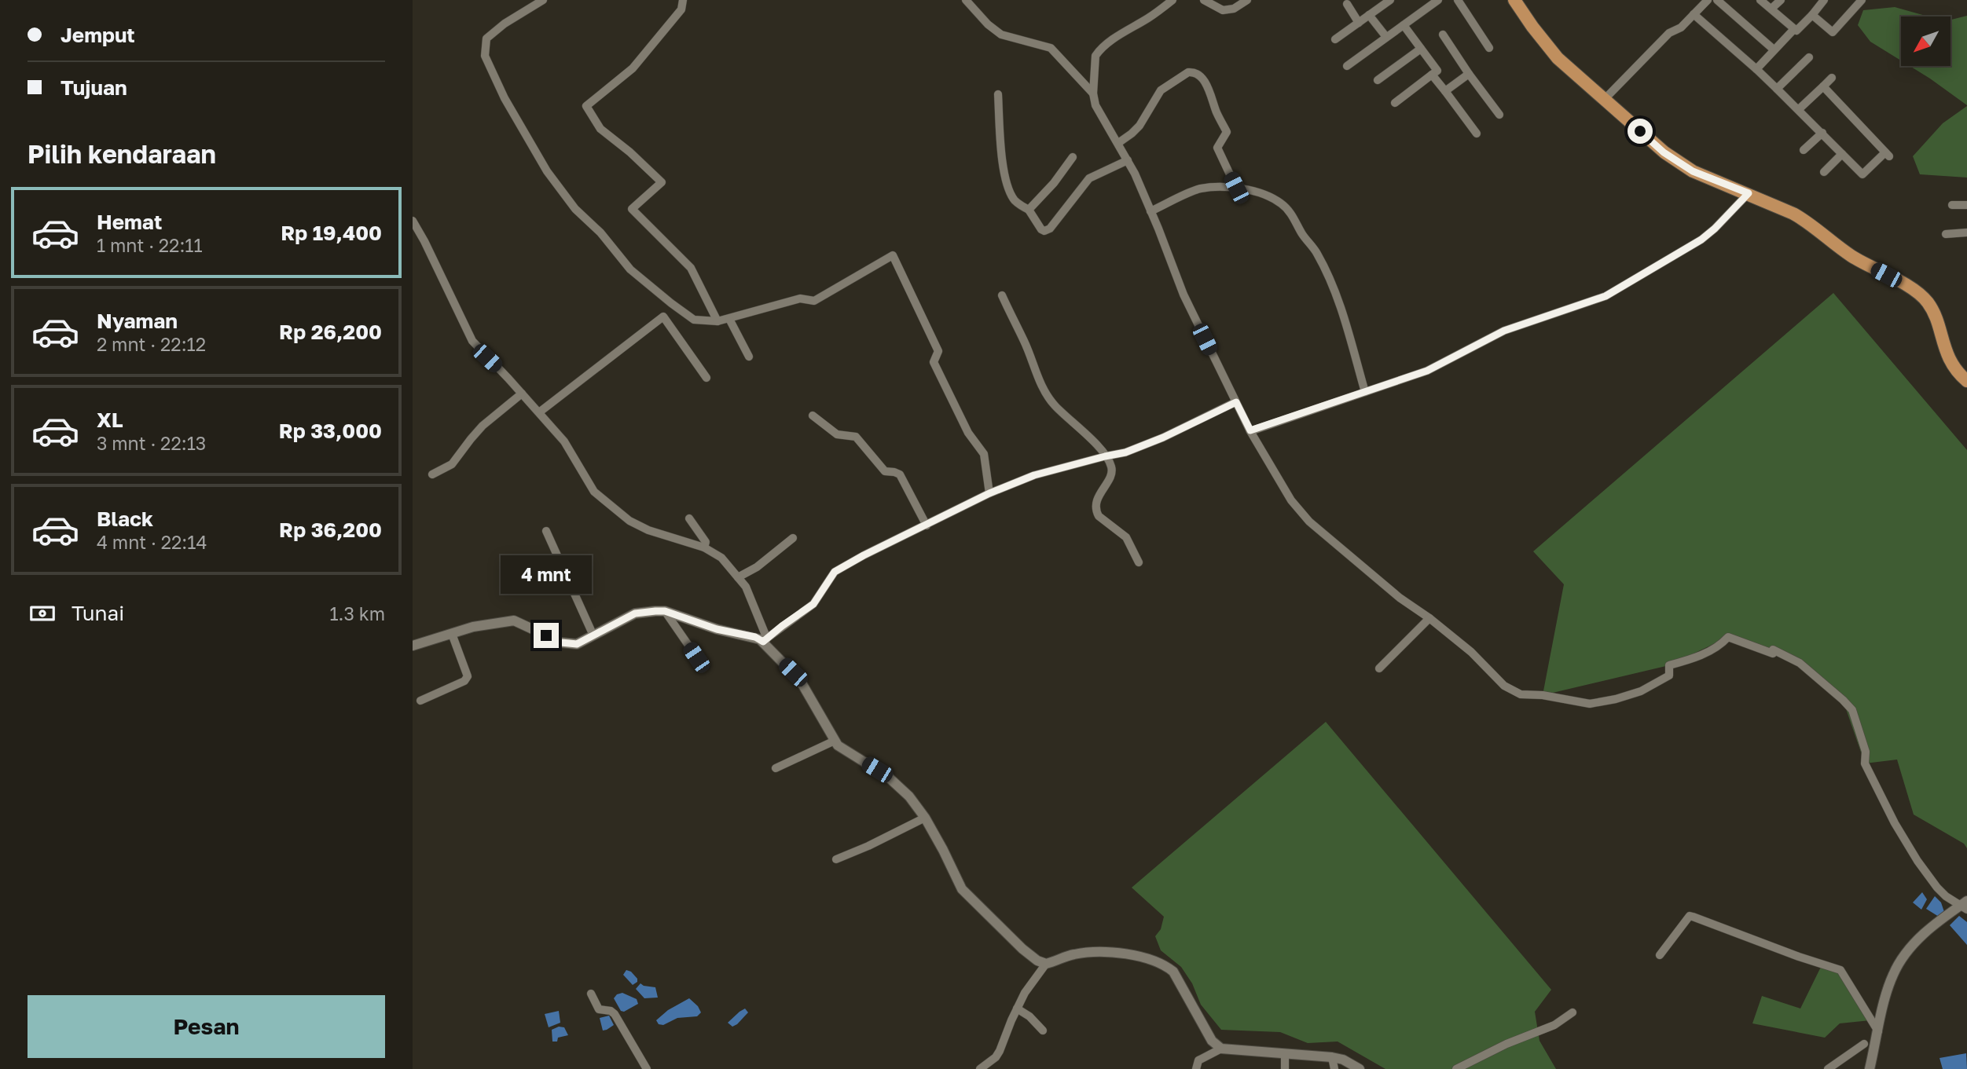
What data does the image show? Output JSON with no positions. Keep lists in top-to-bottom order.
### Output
{
  "north": "bottom left",
  "page": {
    "banner": ["Jemput", "Tujuan"],
    "heading": "Pilih kendaraan",
    "list": [
      {
        "name": "Hemat",
        "note": "1 mnt · 22:11",
        "value": "Rp 19,400"
      },
      {
        "name": "Nyaman",
        "note": "2 mnt · 22:12",
        "value": "Rp 26,200"
      },
      {
        "name": "XL",
        "note": "3 mnt · 22:13",
        "value": "Rp 33,000"
      },
      {
        "name": "Black",
        "note": "4 mnt · 22:14",
        "value": "Rp 36,200"
      }
    ],
    "bubble": "4 mnt",
    "pay": ["Tunai", "1.3 km"],
    "buttons": "Pesan"
  }
}
